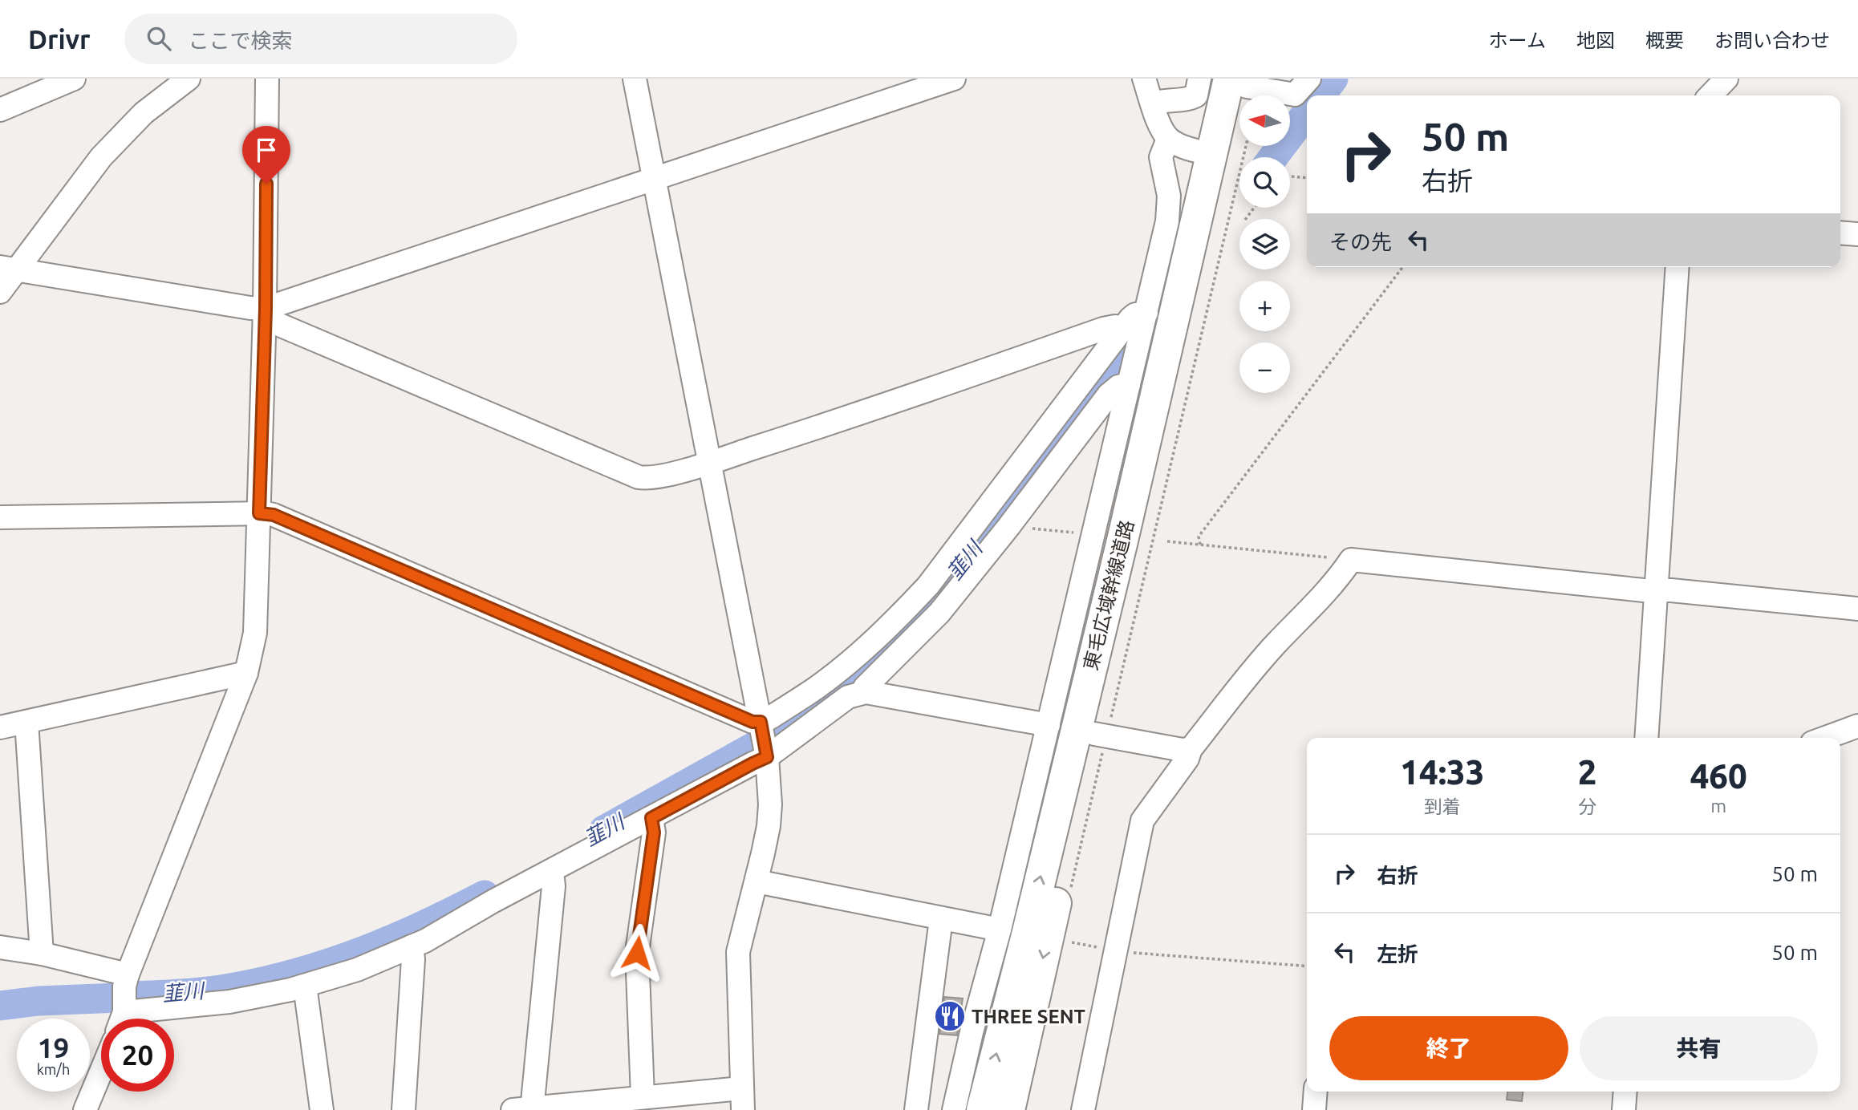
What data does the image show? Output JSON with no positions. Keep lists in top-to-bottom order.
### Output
{
  "streets": {
    "highway": ["東毛広域幹線道路"]
  },
  "water": ["韮川"],
  "places": {
    "restaurant": ["THREE SENT"]
  },
  "north": "left",
  "page": {
    "header": "Drivr",
    "search": "ここで検索",
    "nav": [
      "ホーム",
      "地図",
      "概要",
      "お問い合わせ"
    ],
    "map_buttons": ["+", "−"],
    "turn": ["50 m", "右折"],
    "then": "その先",
    "eta": [
      "14:33",
      "到着",
      "2",
      "分",
      "460",
      "m"
    ],
    "list": [
      {
        "name": "右折",
        "value": "50 m"
      },
      {
        "name": "左折",
        "value": "50 m"
      }
    ],
    "buttons": ["終了", "共有"],
    "speed": "19 km/h",
    "limit": "20"
  }
}
